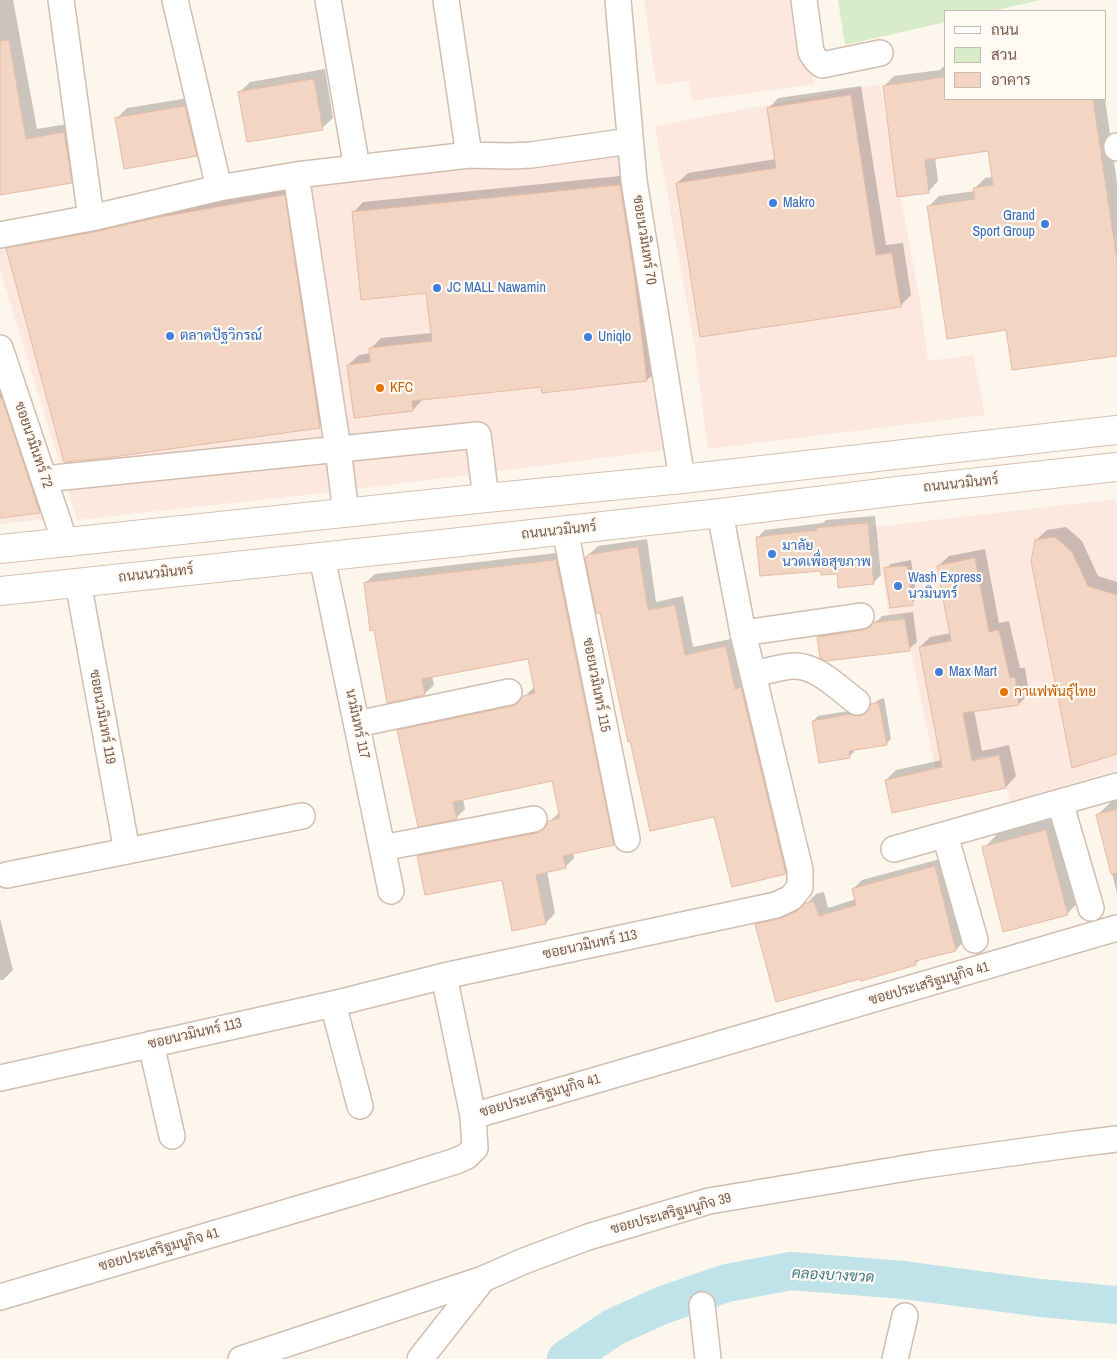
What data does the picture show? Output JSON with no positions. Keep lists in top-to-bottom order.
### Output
{
  "streets": {
    "main road": ["ถนนนวมินทร์"],
    "street": [
      "ซอยนวมินทร์ 70",
      "ซอยนวมินทร์ 72",
      "ซอยนวมินทร์ 115",
      "ซอยนวมินทร์ 119",
      "นวมินทร์ 117",
      "ซอยนวมินทร์ 113",
      "ซอยประเสริฐมนูกิจ 41",
      "ซอยประเสริฐมนูกิจ 39"
    ]
  },
  "crossings": [
    ["ถนนนวมินทร์", "ซอยนวมินทร์ 115"],
    ["ถนนนวมินทร์", "ซอยนวมินทร์ 119"],
    ["ถนนนวมินทร์", "นวมินทร์ 117"],
    ["ถนนนวมินทร์", "ซอยนวมินทร์ 113"]
  ],
  "water": ["คลองบางขวด"],
  "places": [
    "Makro",
    "Grand Sport Group",
    "JC MALL Nawamin",
    "ตลาดปัฐวิกรณ์",
    "Uniqlo",
    "KFC",
    "มาลัย นวดเพื่อสุขภาพ",
    "Wash Express นวมินทร์",
    "Max Mart",
    "กาแฟพันธุ์ไทย"
  ],
  "legend": ["ถนน", "สวน", "อาคาร"]
}
